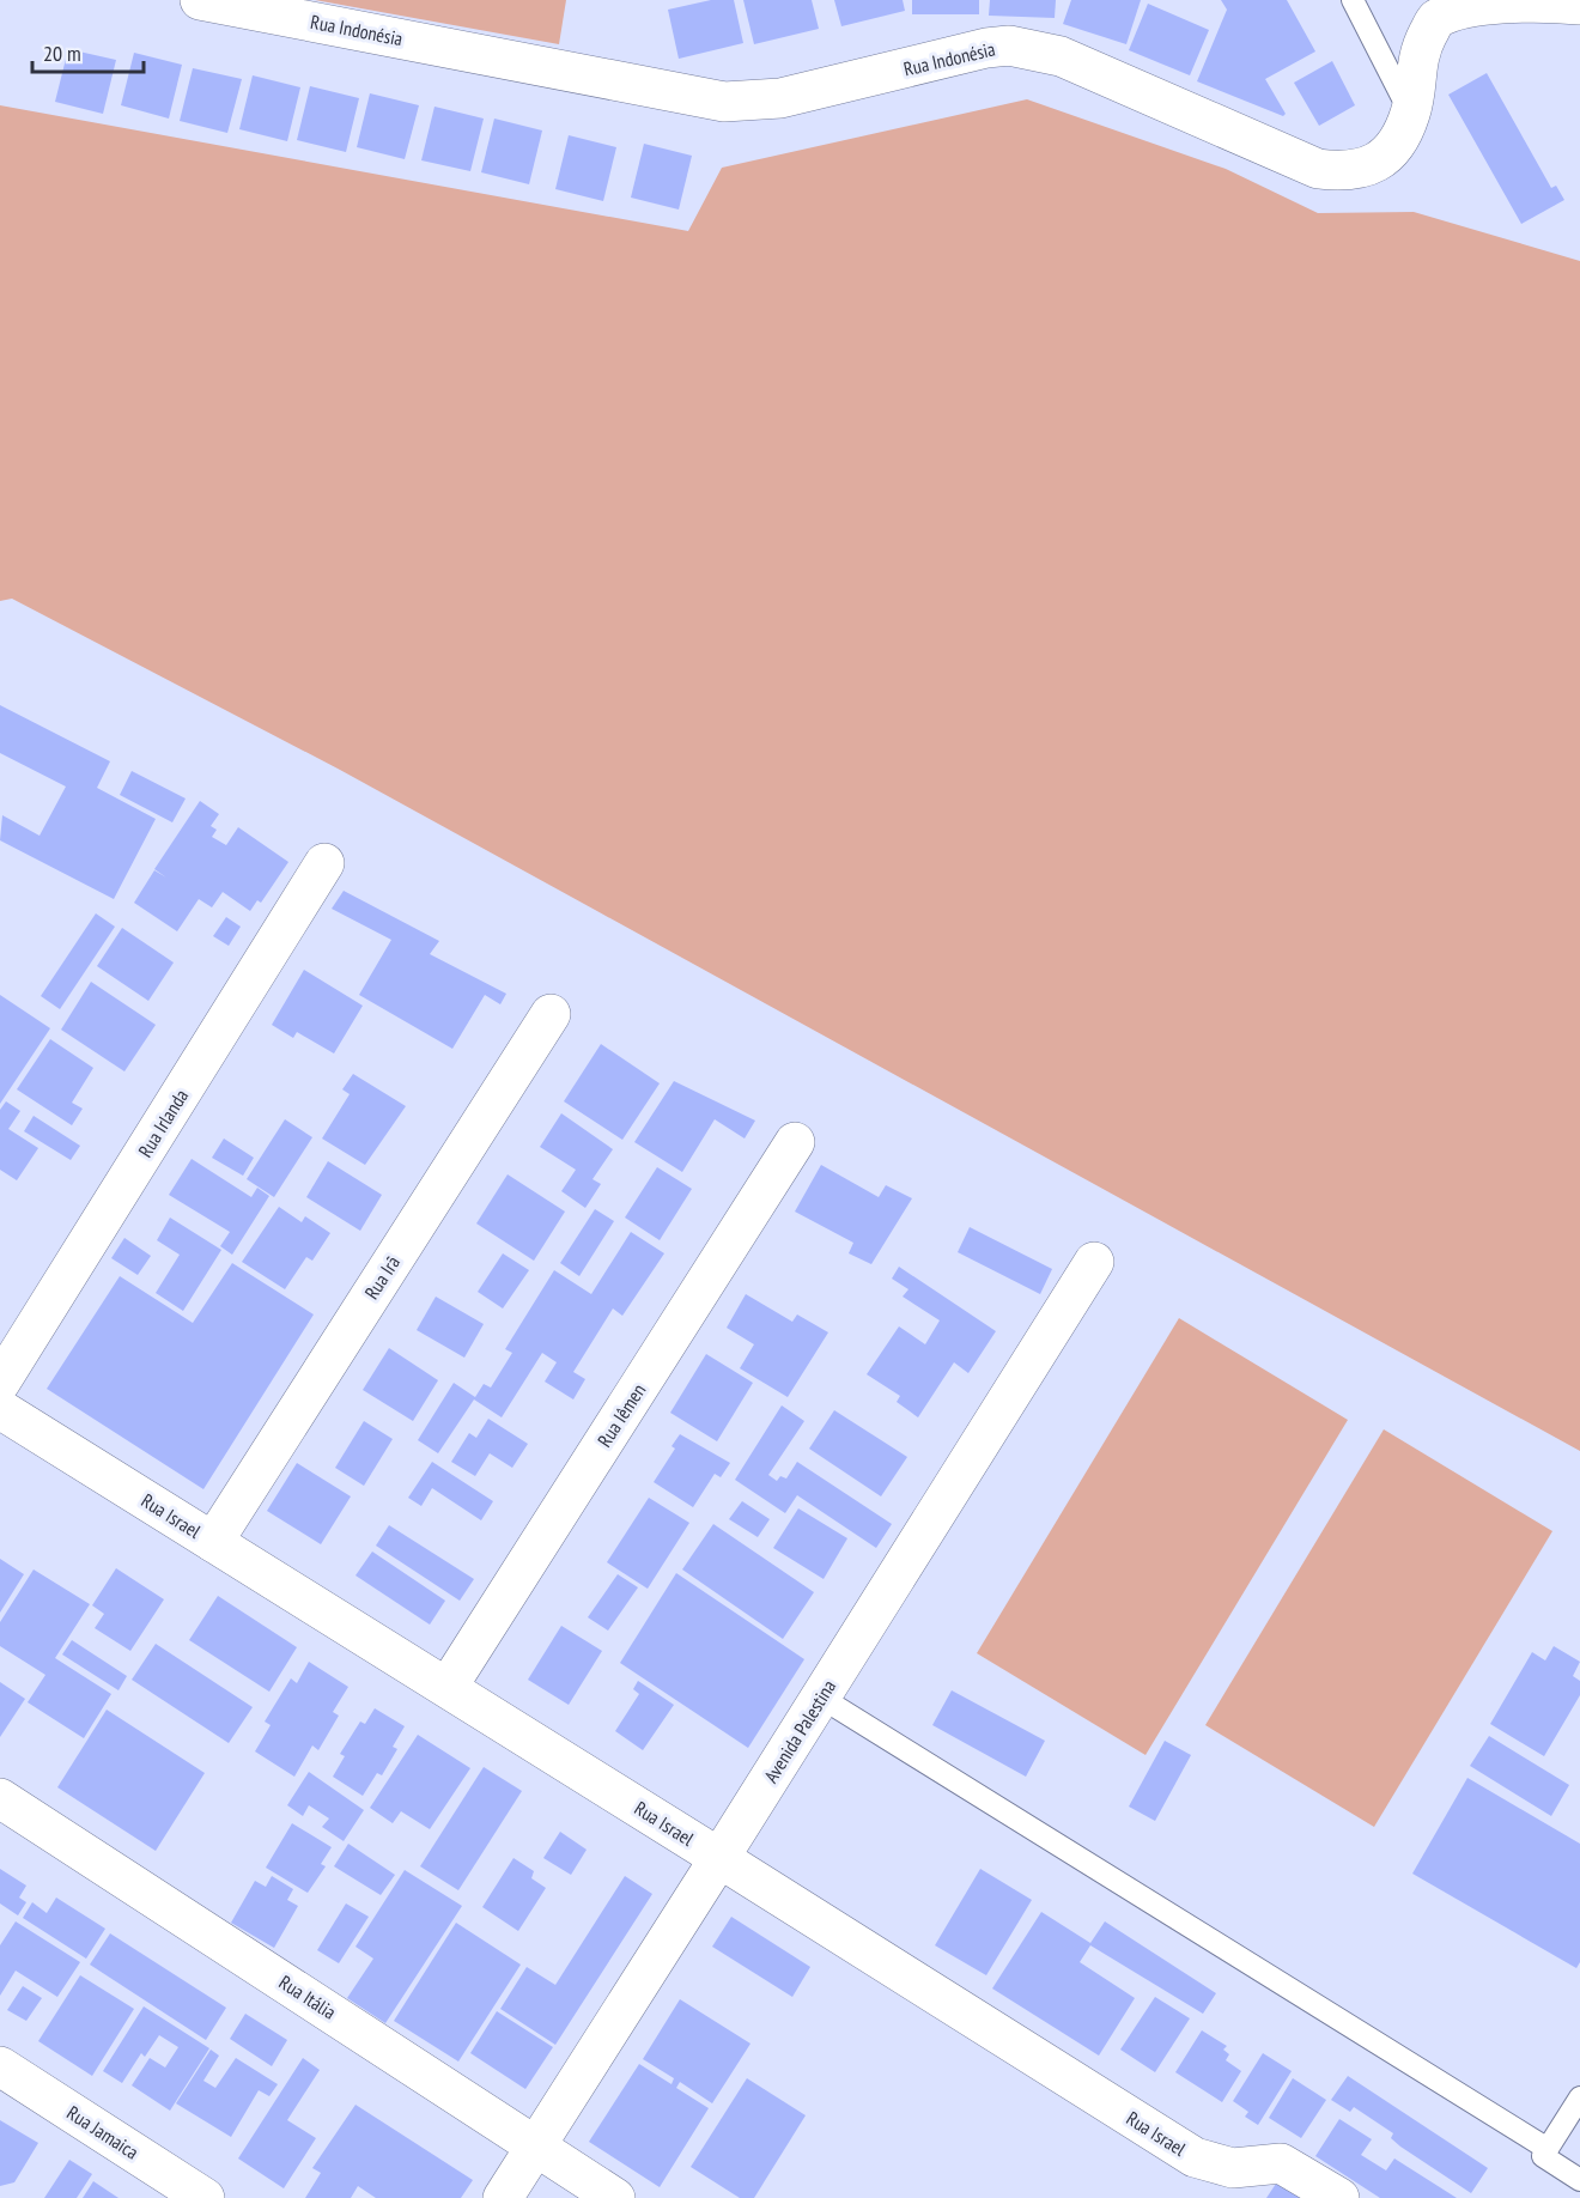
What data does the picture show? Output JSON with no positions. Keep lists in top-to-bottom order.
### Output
{
  "streets": {
    "street": [
      "Rua Indonésia",
      "Rua Irlanda",
      "Rua Irã",
      "Rua Iêmen",
      "Rua Israel",
      "Avenida Palestina",
      "Rua Itália",
      "Rua Jamaica"
    ]
  },
  "crossings": [
    ["Rua Irã", "Rua Israel"],
    ["Rua Iêmen", "Rua Israel"],
    ["Rua Israel", "Avenida Palestina"],
    ["Avenida Palestina", "Rua Itália"]
  ],
  "scale_bar": "20 m"
}
